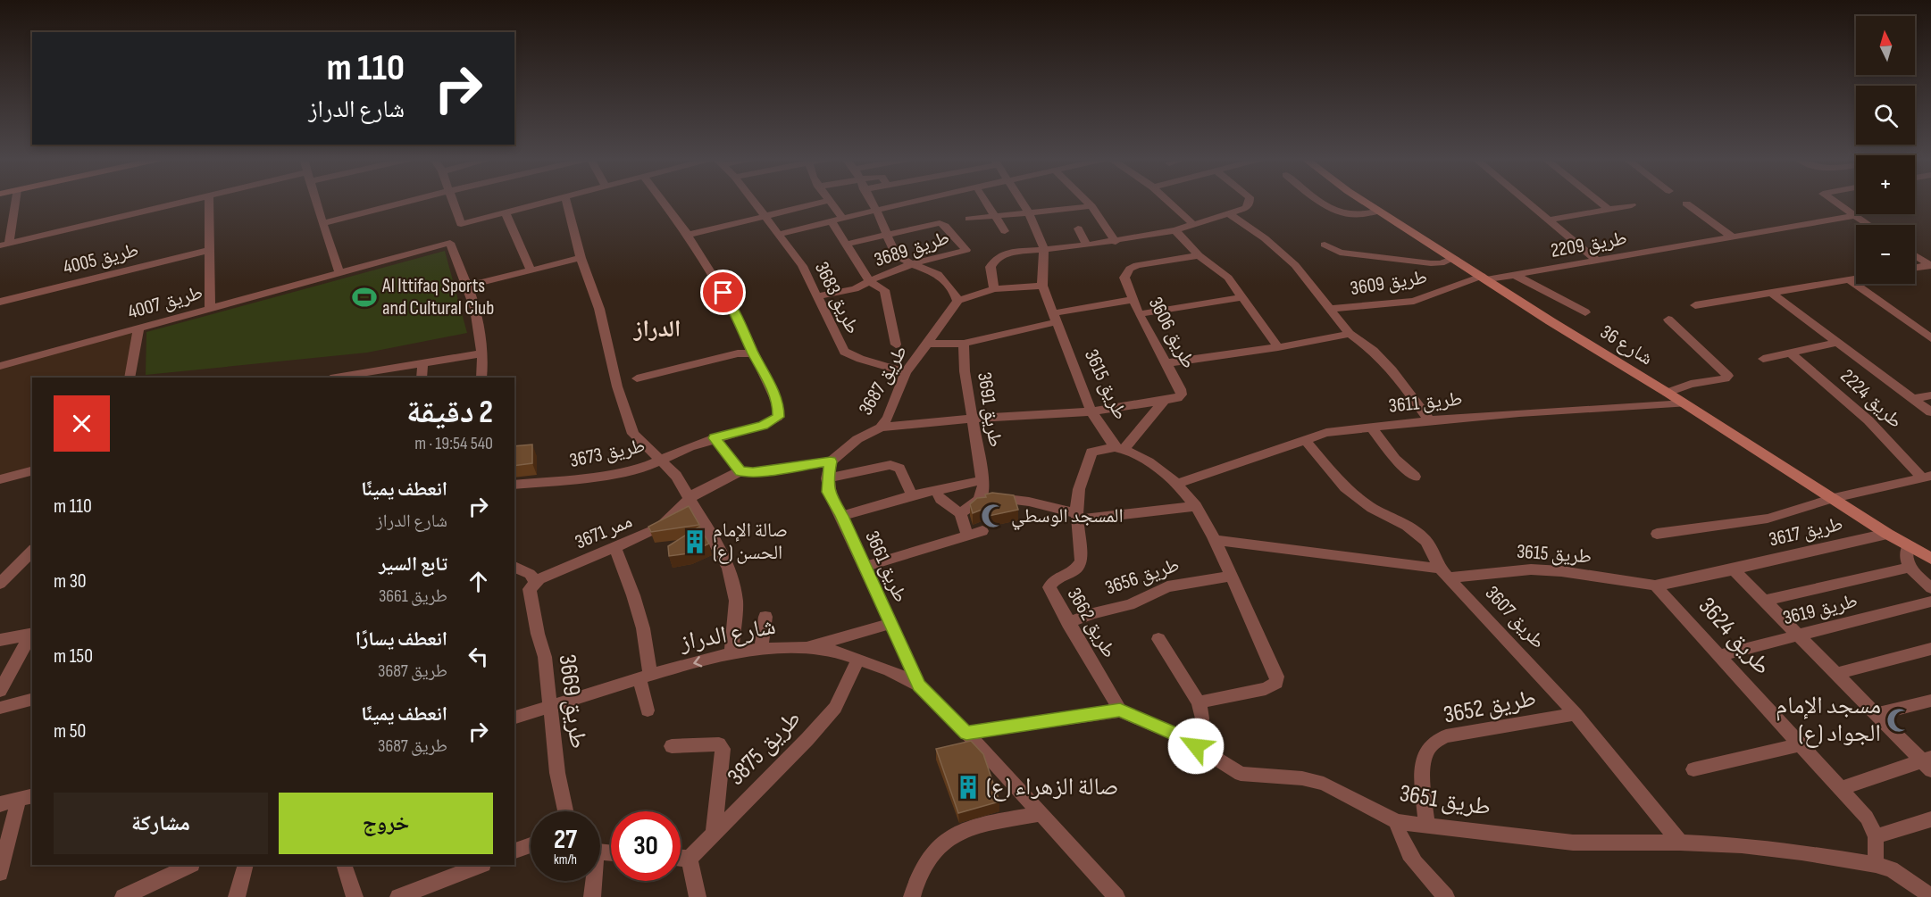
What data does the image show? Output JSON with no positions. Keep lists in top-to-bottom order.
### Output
{
  "streets": {
    "street": [
      "طريق 2209",
      "طريق 3689",
      "طريق 4005",
      "طريق 3609",
      "طريق 3683",
      "طريق 4007",
      "طريق 3606",
      "شارع 36",
      "طريق 3687",
      "طريق 3615",
      "طريق 2224",
      "طريق 3611",
      "طريق 3691",
      "طريق 3673",
      "ممر 3671",
      "طريق 3617",
      "طريق 3661",
      "طريق 3656",
      "طريق 3619",
      "طريق 3607",
      "طريق 3662",
      "شارع الدراز",
      "طريق 3624",
      "طريق 3669",
      "طريق 3652",
      "طريق 3875",
      "طريق 3651"
    ]
  },
  "crossings": [
    ["طريق 2209", "طريق 3609"],
    ["طريق 2209", "شارع 36"],
    ["طريق 3689", "طريق 3683"],
    ["طريق 3609", "شارع 36"],
    ["طريق 3609", "طريق 3611"],
    ["طريق 3683", "طريق 3687"],
    ["شارع 36", "طريق 3611"],
    ["شارع 36", "طريق 3617"],
    ["طريق 3687", "طريق 3661"],
    ["طريق 3615", "طريق 3611"],
    ["طريق 3615", "طريق 3617"],
    ["طريق 3615", "طريق 3656"],
    ["طريق 3615", "طريق 3607"],
    ["طريق 3615", "طريق 3624"],
    ["طريق 3611", "طريق 3607"],
    ["ممر 3671", "طريق 3669"],
    ["طريق 3617", "طريق 3624"],
    ["طريق 3661", "شارع الدراز"],
    ["طريق 3656", "طريق 3662"],
    ["طريق 3619", "طريق 3624"],
    ["طريق 3607", "طريق 3652"],
    ["طريق 3607", "طريق 3651"],
    ["طريق 3662", "طريق 3651"],
    ["شارع الدراز", "طريق 3669"],
    ["شارع الدراز", "طريق 3875"],
    ["طريق 3624", "طريق 3651"],
    ["طريق 3652", "طريق 3651"]
  ],
  "districts": ["الدراز"],
  "places": {
    "sports": ["Al Ittifaq Sports and Cultural Club"],
    "mosque": ["المسجد الوسطي", "مسجد الإمام الجواد (ع)"],
    "building": ["صالة الإمام الحسن (ع)", "(ع) صالة الزهراء"]
  },
  "north": "top",
  "page": {
    "map_buttons": ["+", "−"],
    "turn": ["110 m", "شارع الدراز"],
    "heading": ["2 دقيقة", "540 m · 19:54"],
    "list": [
      {
        "name": "انعطف يمينًا",
        "note": "شارع الدراز",
        "value": "110 m"
      },
      {
        "name": "تابع السير",
        "note": "طريق 3661",
        "value": "30 m"
      },
      {
        "name": "انعطف يسارًا",
        "note": "طريق 3687",
        "value": "150 m"
      },
      {
        "name": "انعطف يمينًا",
        "note": "طريق 3687",
        "value": "50 m"
      }
    ],
    "buttons": ["خروج", "مشاركة"],
    "speed": "27 km/h",
    "limit": "30"
  }
}
